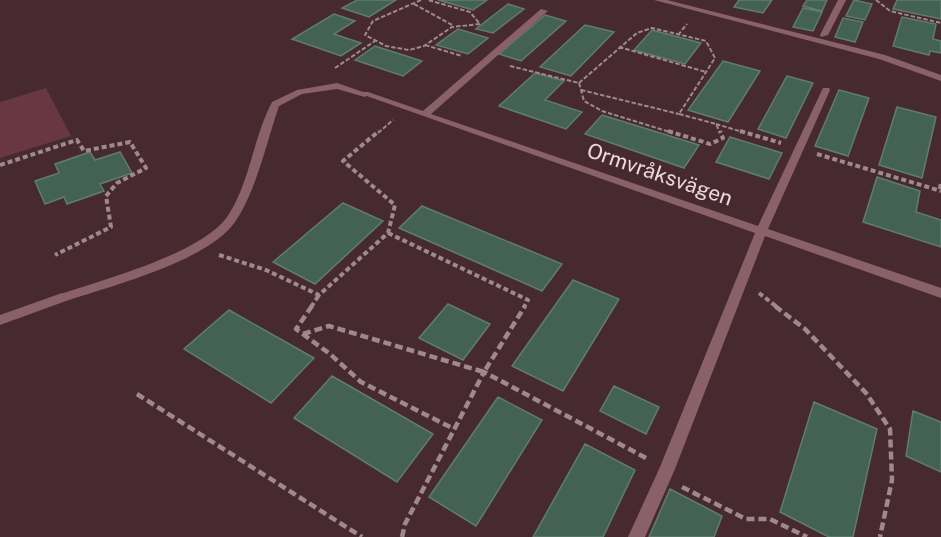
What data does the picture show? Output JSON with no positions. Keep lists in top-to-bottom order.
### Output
{
  "streets": {
    "street": ["Ormvråksvägen"]
  }
}
